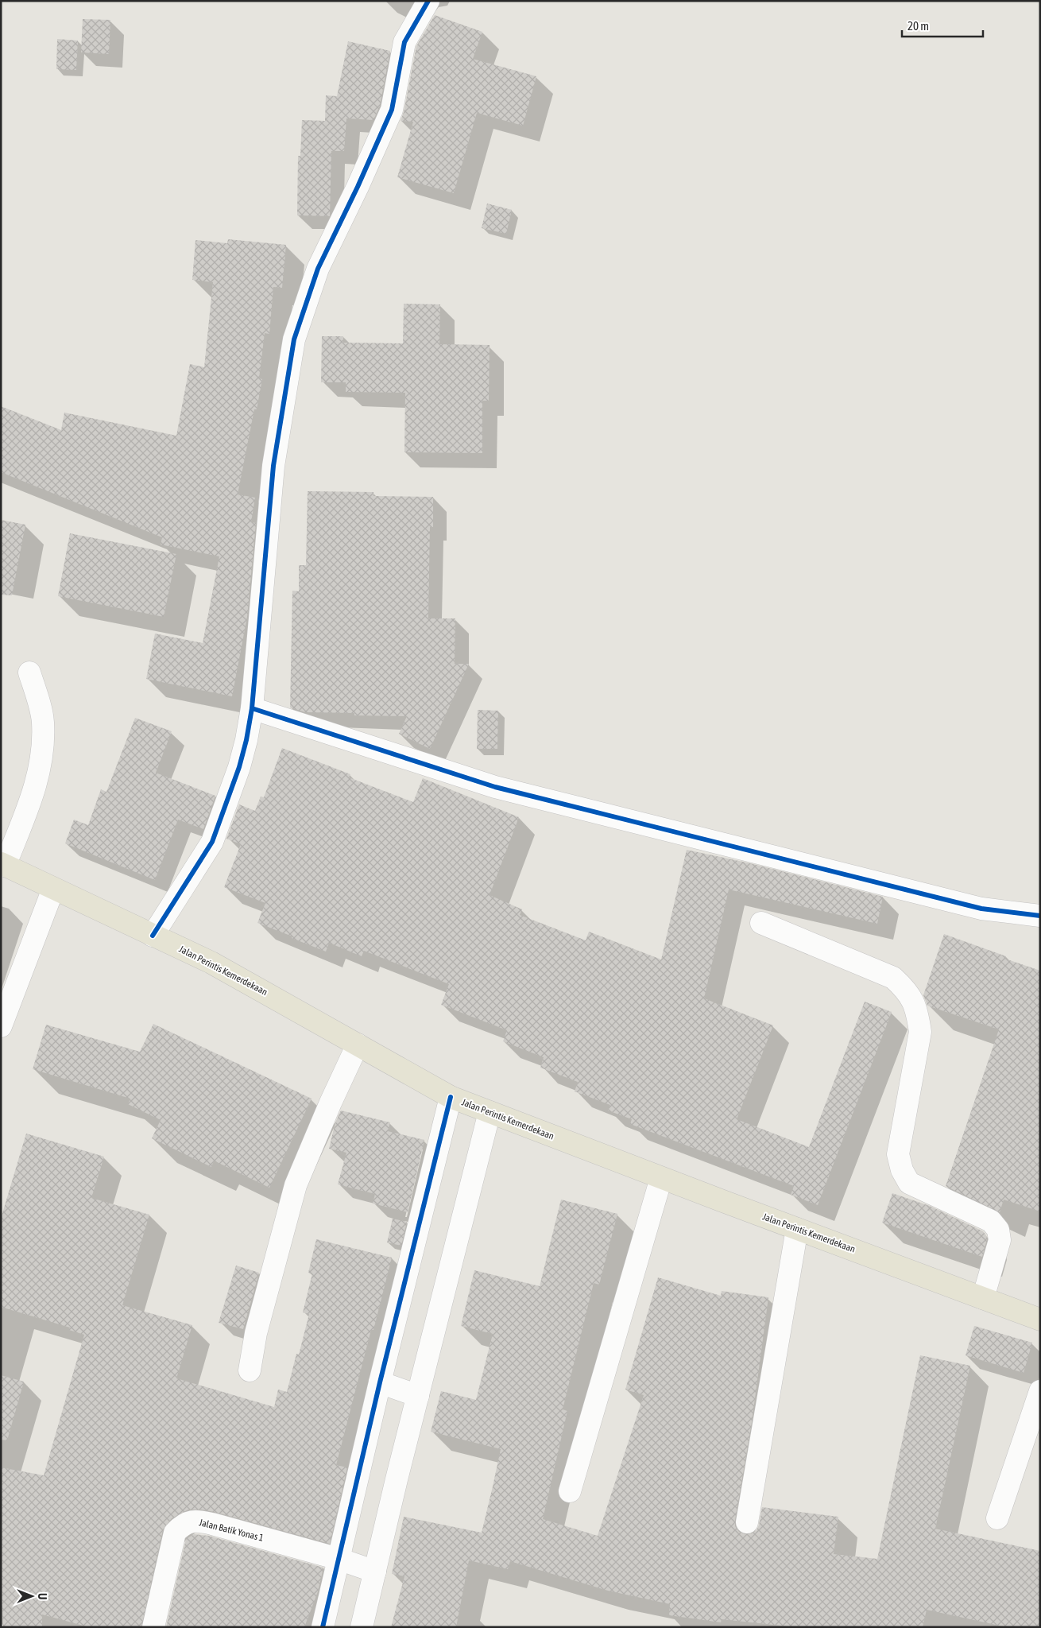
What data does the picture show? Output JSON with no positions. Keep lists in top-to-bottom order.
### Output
{
  "streets": {
    "main road": ["Jalan Perintis Kemerdekaan"],
    "street": ["Jalan Batik Yonas 1"]
  },
  "scale_bar": "20 m",
  "north": "right"
}
